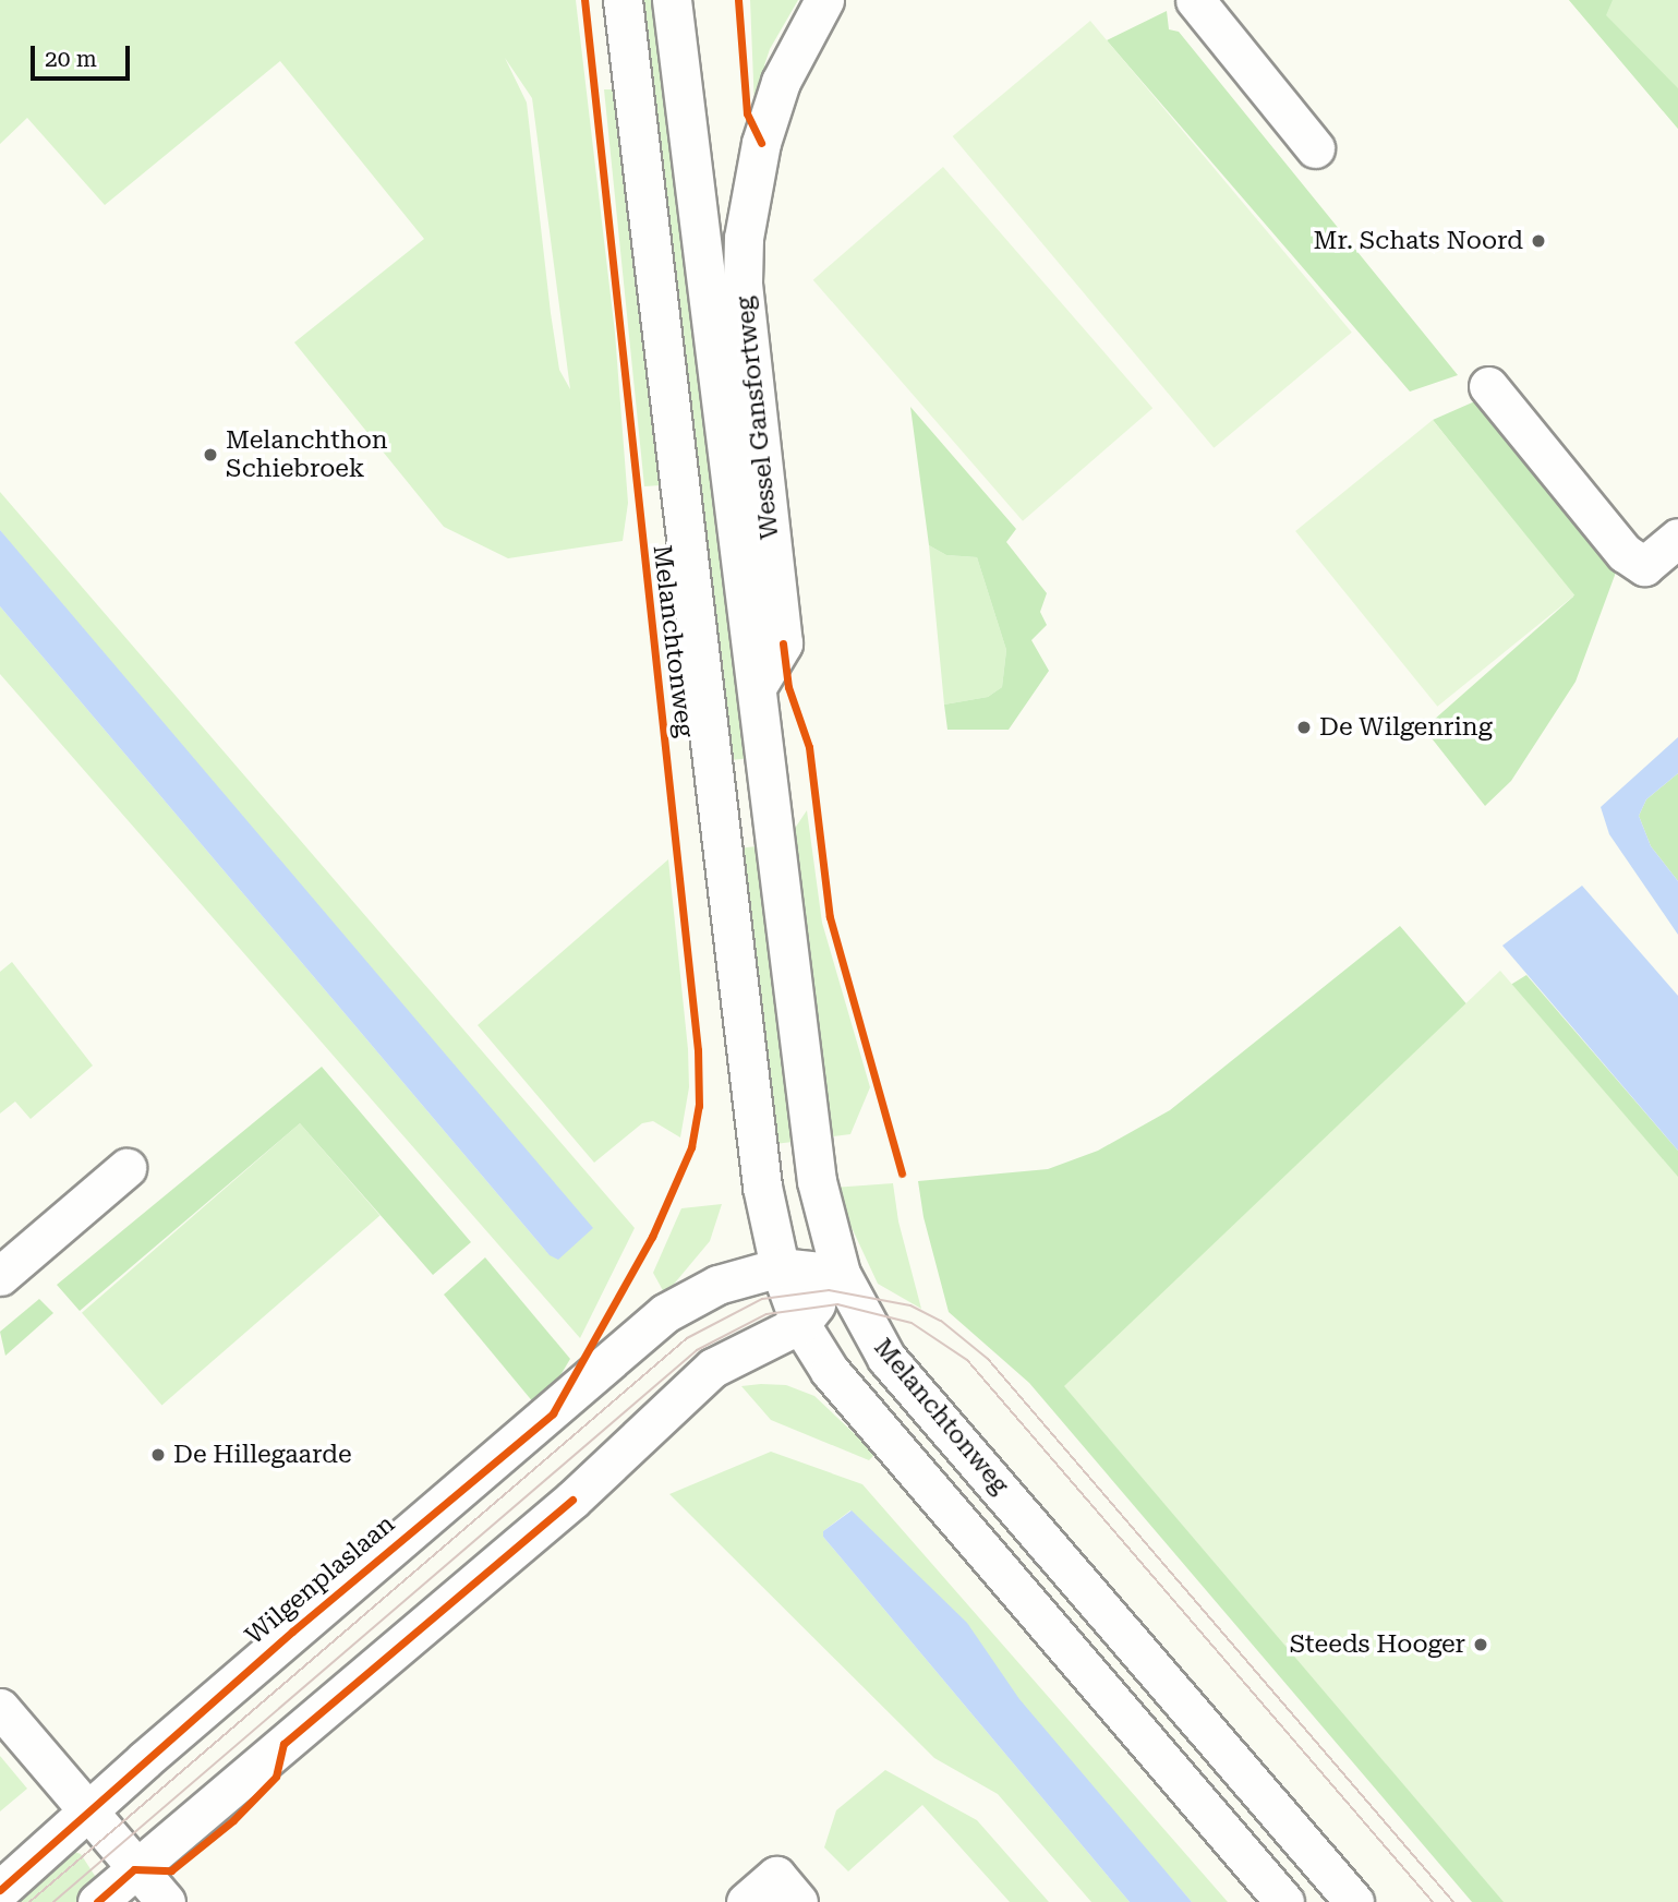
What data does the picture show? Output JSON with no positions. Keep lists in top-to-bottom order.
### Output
{
  "streets": {
    "street": ["Wessel Gansfortweg", "Melanchtonweg", "Wilgenplaslaan"]
  },
  "crossings": [
    ["Wessel Gansfortweg", "Melanchtonweg"],
    ["Melanchtonweg", "Wilgenplaslaan"]
  ],
  "places": [
    "Mr. Schats Noord",
    "Melanchthon Schiebroek",
    "De Wilgenring",
    "De Hillegaarde",
    "Steeds Hooger"
  ],
  "scale_bar": "20 m"
}
